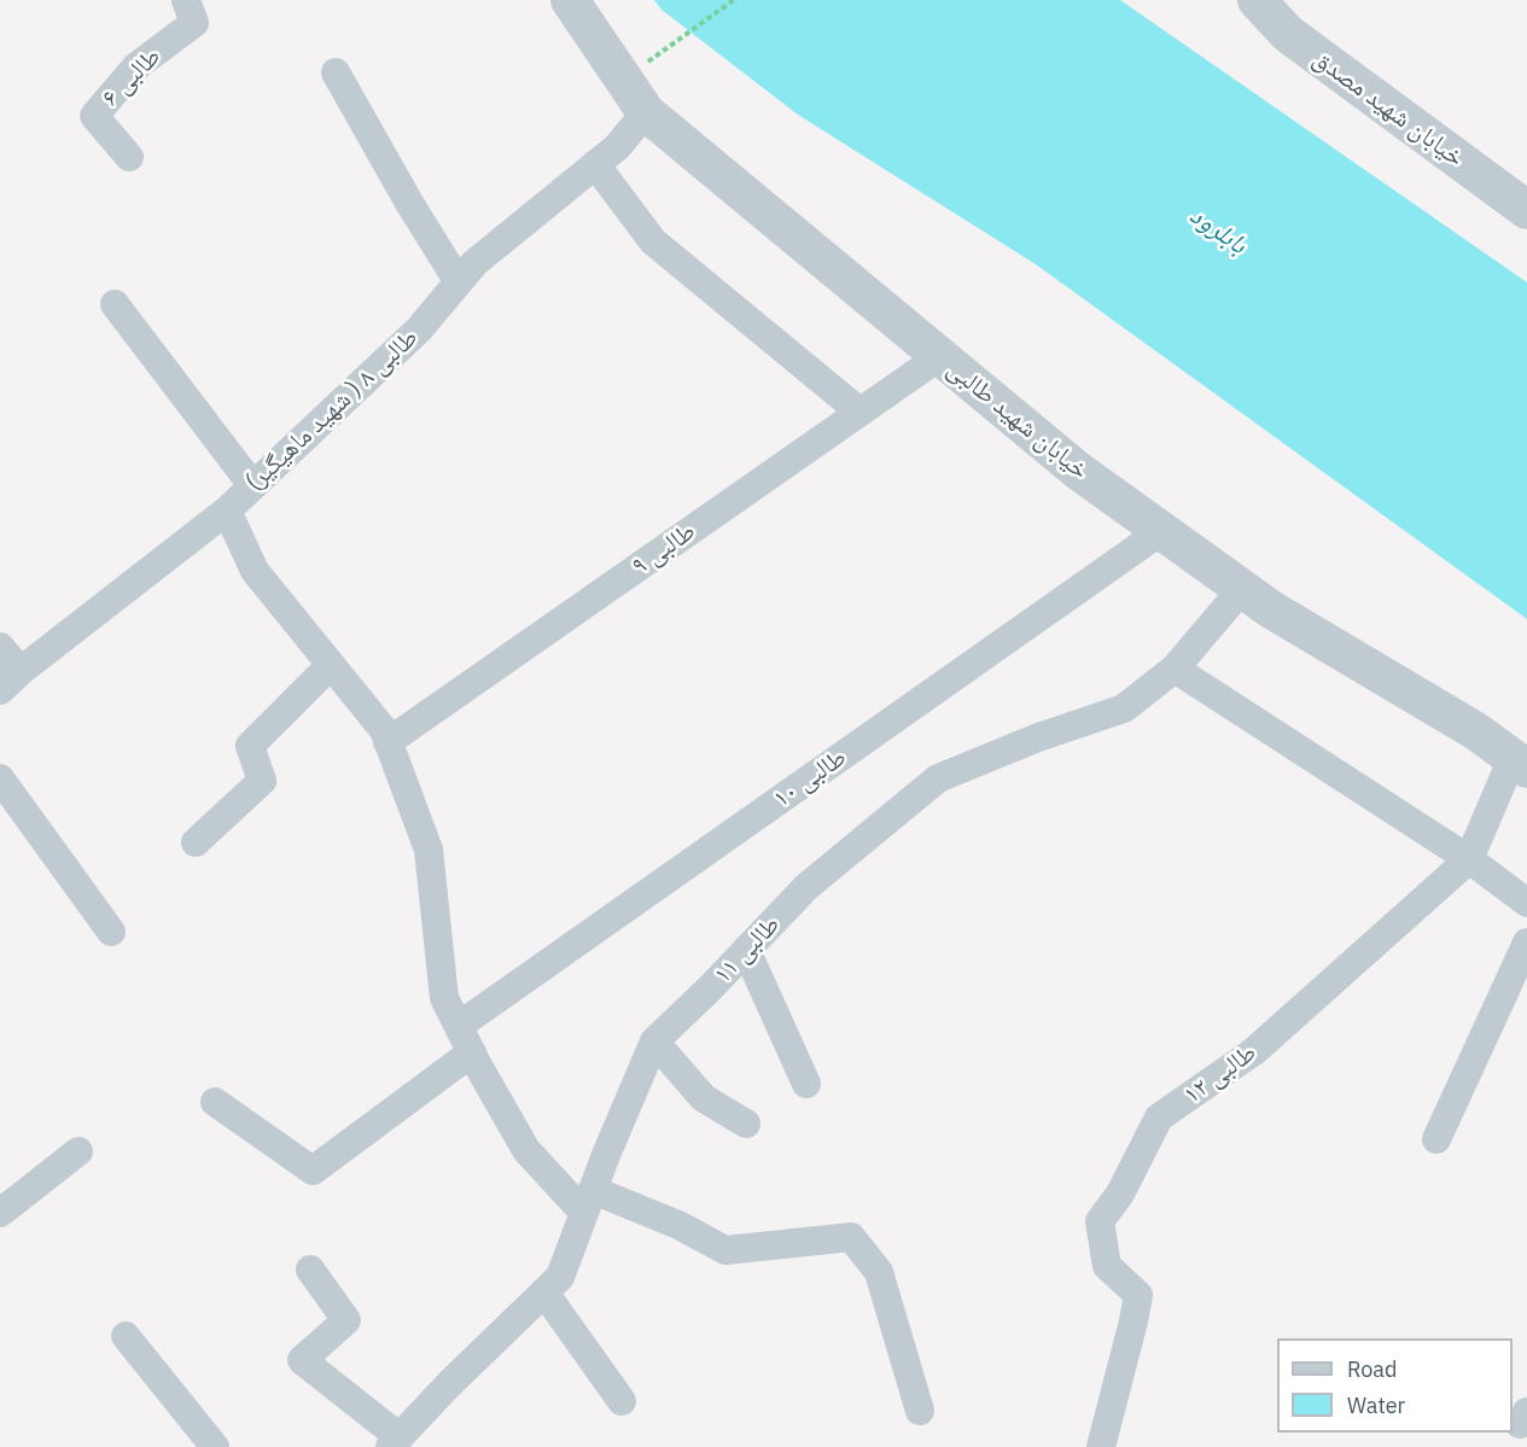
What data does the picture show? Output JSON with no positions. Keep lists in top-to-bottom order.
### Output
{
  "streets": {
    "street": [
      "طالبی ۶",
      "خیابان شهید مصدق",
      "طالبی ۸ ( شهید ماهیگیر)",
      "خیابان شهید طالبی",
      "طالبی ۹",
      "طالبی ۱۰",
      "طالبی ۱۱",
      "طالبی ۱۲"
    ]
  },
  "crossings": [
    ["طالبی ۸ ( شهید ماهیگیر)", "خیابان شهید طالبی"],
    ["خیابان شهید طالبی", "طالبی ۹"],
    ["خیابان شهید طالبی", "طالبی ۱۰"],
    ["خیابان شهید طالبی", "طالبی ۱۱"],
    ["خیابان شهید طالبی", "طالبی ۱۲"]
  ],
  "water": ["بابلرود"],
  "legend": ["Road", "Water"]
}
